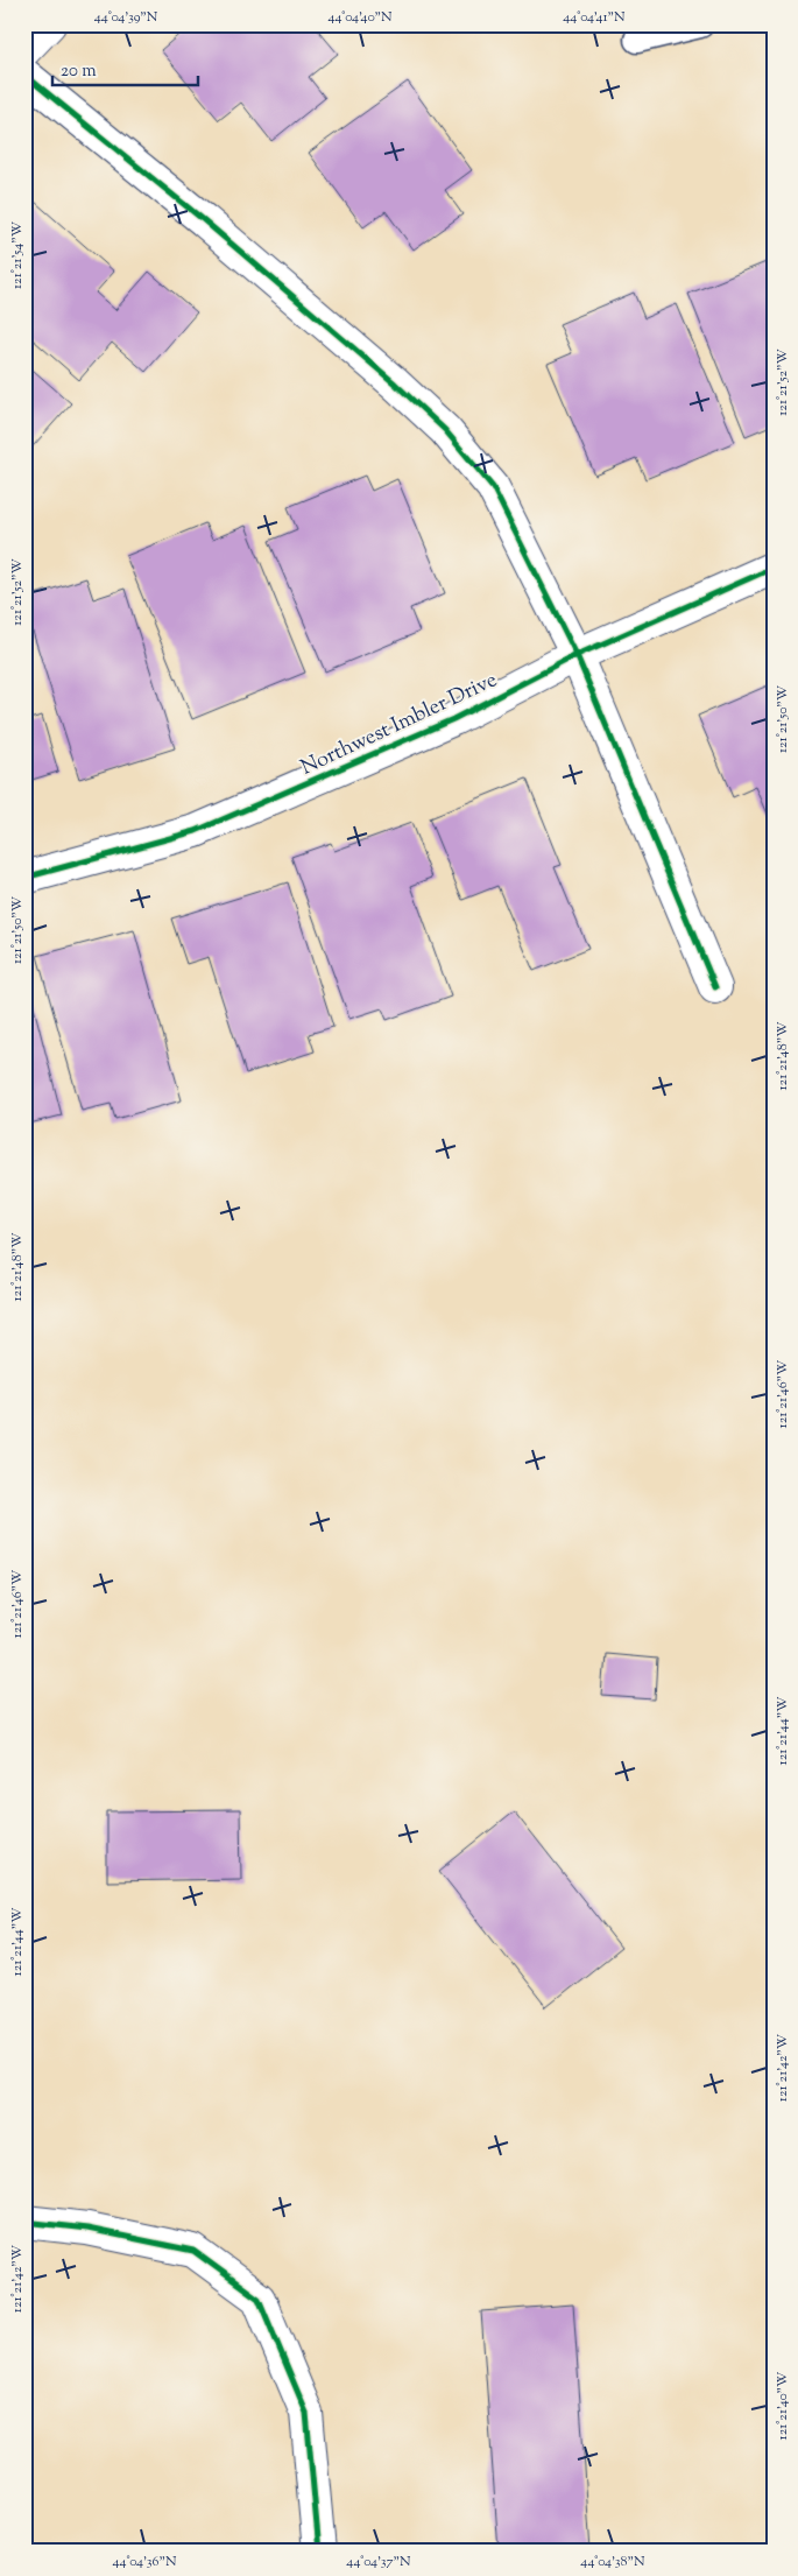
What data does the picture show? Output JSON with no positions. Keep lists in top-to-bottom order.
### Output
{
  "streets": {
    "street": ["Northwest Imbler Drive"]
  },
  "scale_bar": "20 m",
  "coordinates": [
    "44°04'39\"N",
    "44°04'40\"N",
    "44°04'41\"N",
    "121°21'54\"W",
    "121°21'52\"W",
    "121°21'50\"W",
    "121°21'48\"W",
    "121°21'46\"W",
    "121°21'44\"W",
    "121°21'42\"W",
    "121°21'40\"W",
    "44°04'36\"N",
    "44°04'37\"N",
    "44°04'38\"N"
  ]
}
